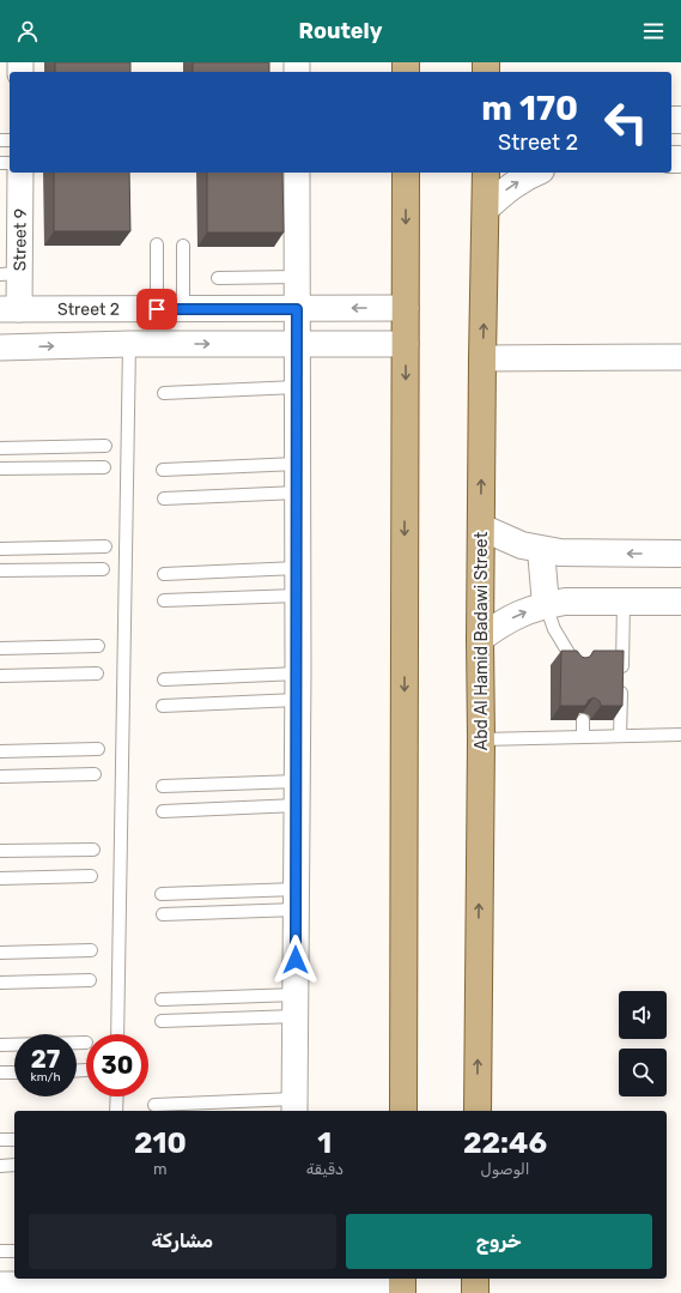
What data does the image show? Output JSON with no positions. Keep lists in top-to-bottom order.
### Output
{
  "streets": {
    "main road": ["Abd Al Hamid Badawi Street"],
    "street": ["Street 9", "Street 2"]
  },
  "crossings": [
    ["Street 9", "Street 2"]
  ],
  "page": {
    "header": "Routely",
    "turn": ["170 m", "Street 2"],
    "speed": "27 km/h",
    "limit": "30",
    "eta": [
      "22:46",
      "الوصول",
      "1",
      "دقيقة",
      "210",
      "m"
    ],
    "buttons": ["خروج", "مشاركة"]
  }
}
